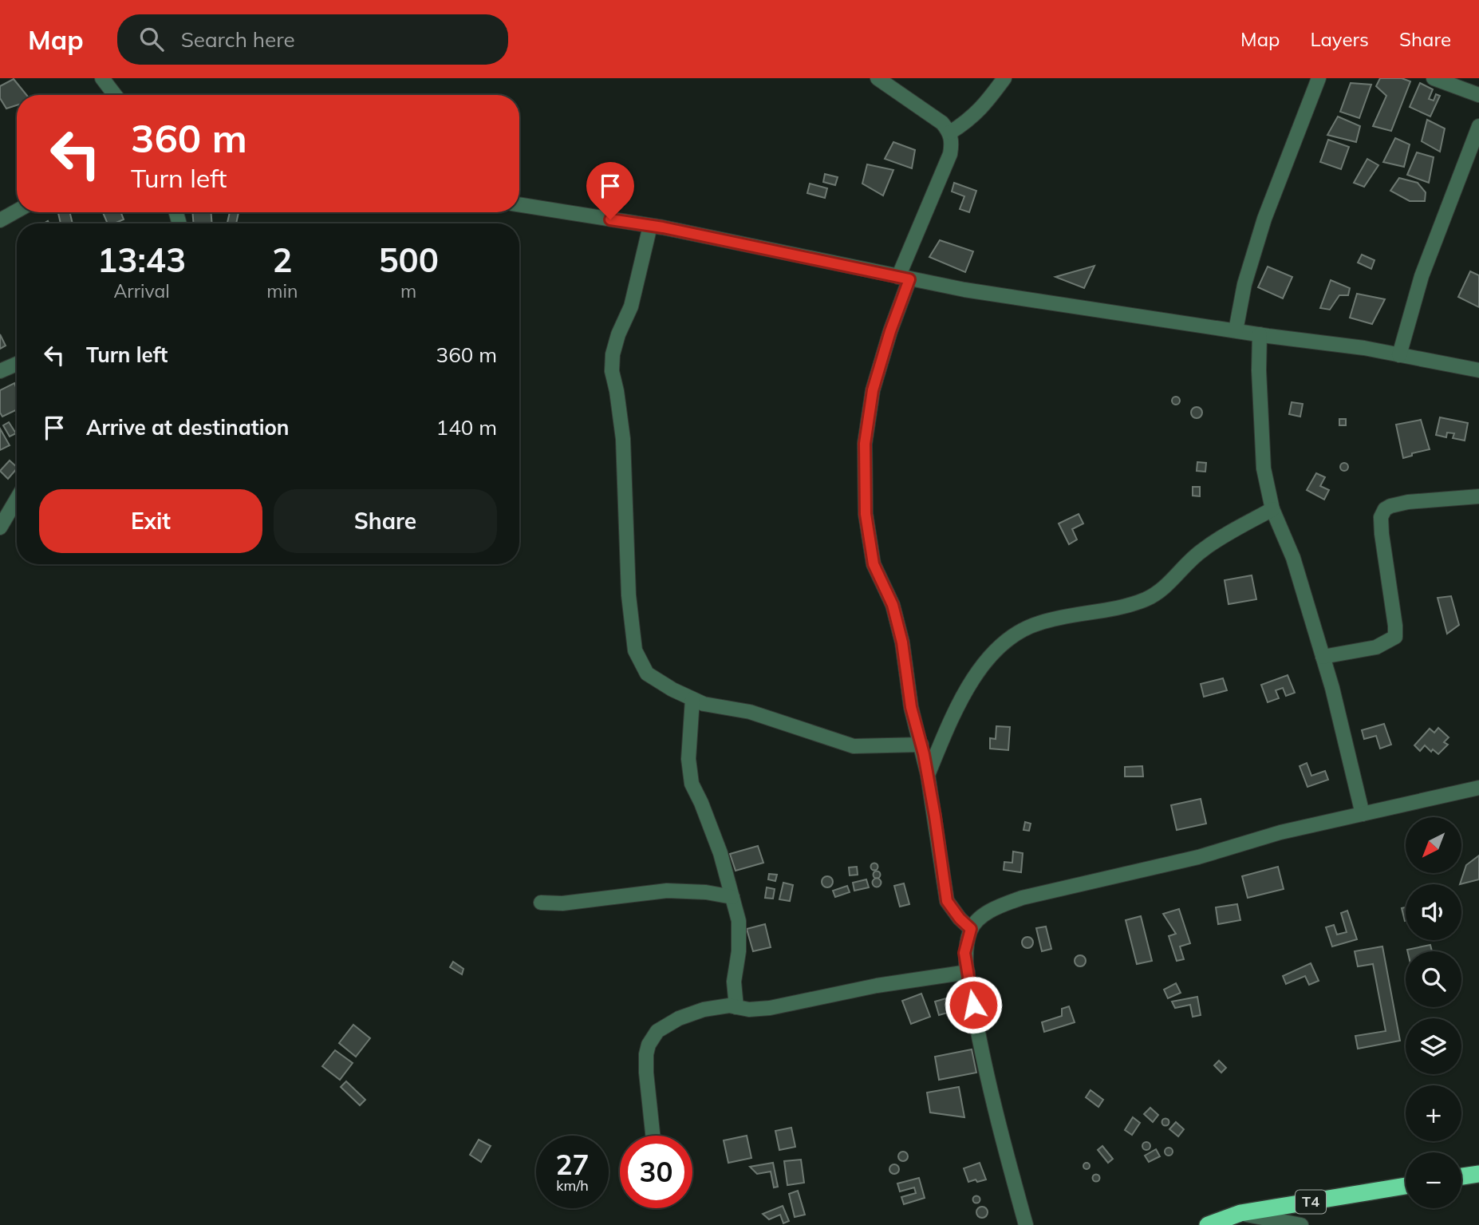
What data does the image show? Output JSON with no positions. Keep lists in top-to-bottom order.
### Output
{
  "streets": {
    "highway": ["T4"]
  },
  "north": "bottom left",
  "page": {
    "header": "Map",
    "search": "Search here",
    "nav": ["Map", "Layers", "Share"],
    "turn": ["360 m", "Turn left"],
    "eta": [
      "13:43",
      "Arrival",
      "2",
      "min",
      "500",
      "m"
    ],
    "list": [
      {
        "name": "Turn left",
        "value": "360 m"
      },
      {
        "name": "Arrive at destination",
        "value": "140 m"
      }
    ],
    "buttons": ["Exit", "Share"],
    "map_buttons": ["+", "−"],
    "speed": "27 km/h",
    "limit": "30"
  }
}
